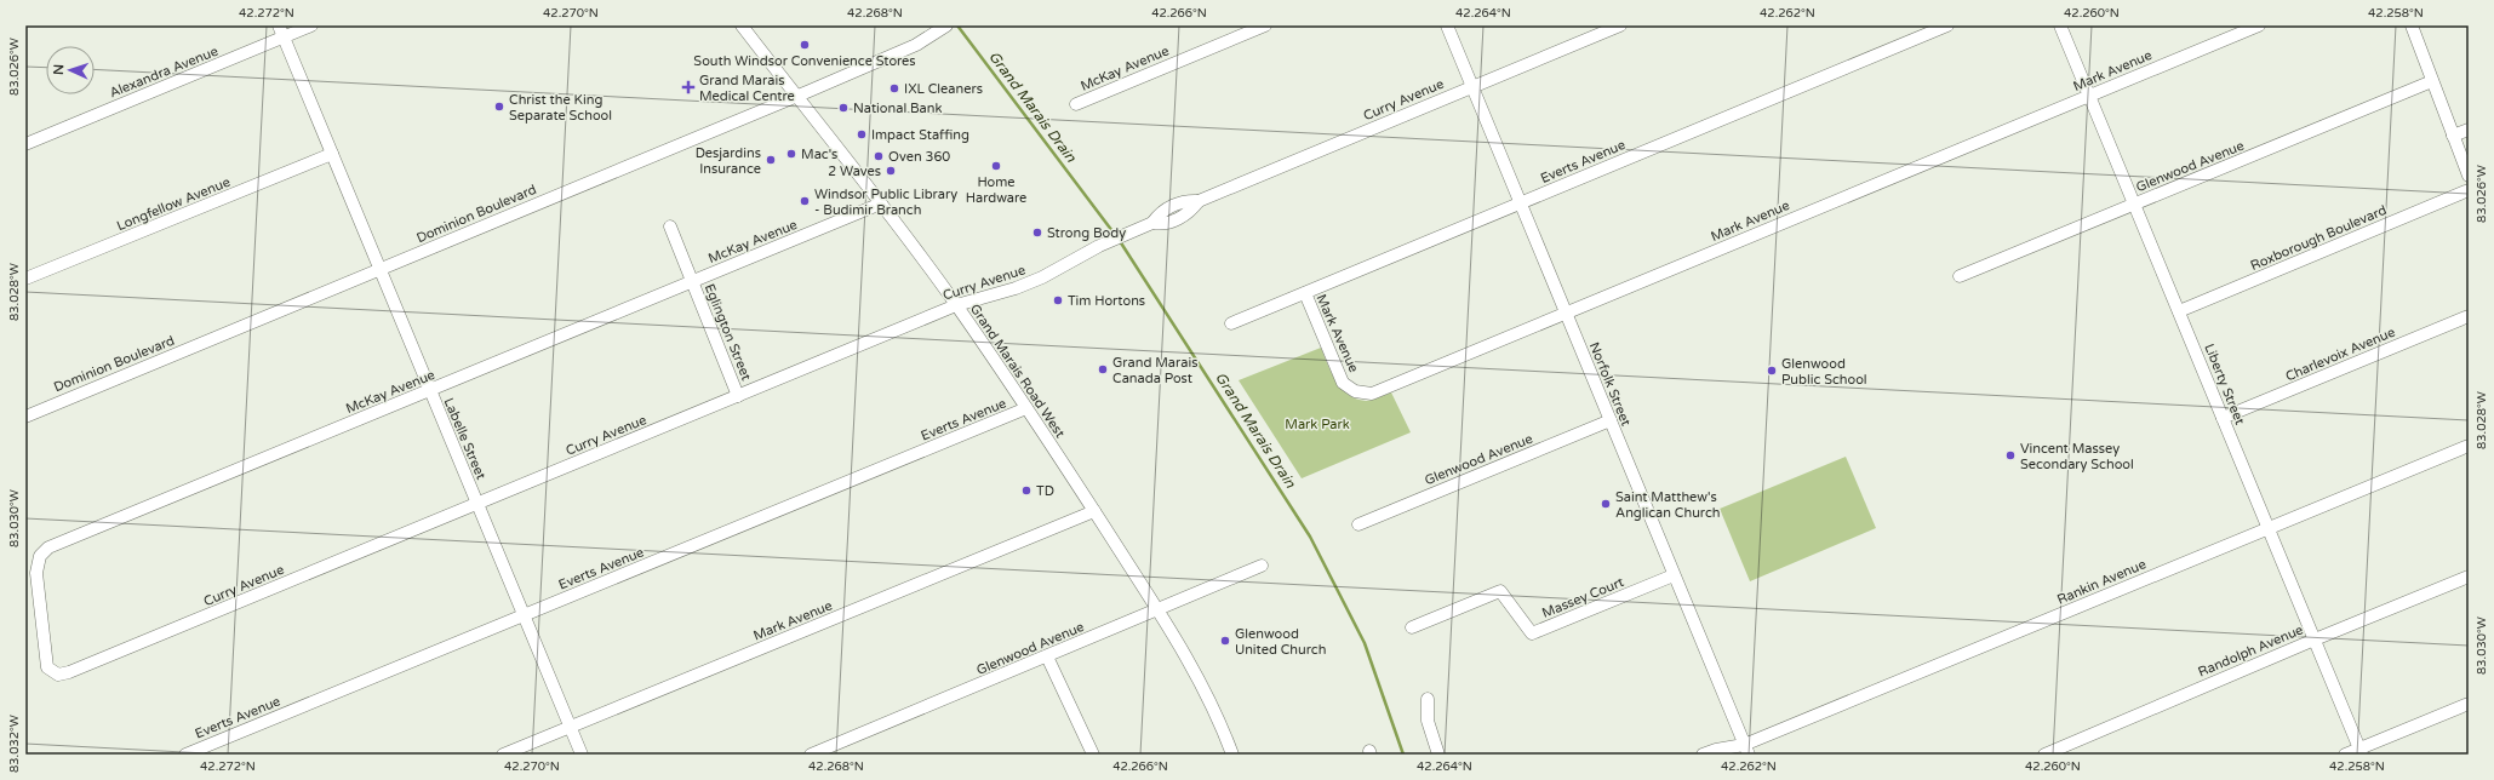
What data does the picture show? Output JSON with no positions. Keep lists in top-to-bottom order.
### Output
{
  "streets": {
    "street": [
      "McKay Avenue",
      "Mark Avenue",
      "Alexandra Avenue",
      "Curry Avenue",
      "Everts Avenue",
      "Glenwood Avenue",
      "Longfellow Avenue",
      "Dominion Boulevard",
      "Roxborough Boulevard",
      "Eglington Street",
      "Charlevoix Avenue",
      "Grand Marais Road West",
      "Norfolk Street",
      "Liberty Street",
      "Labelle Street",
      "Rankin Avenue",
      "Massey Court",
      "Randolph Avenue"
    ]
  },
  "crossings": [
    ["McKay Avenue", "Curry Avenue"],
    ["McKay Avenue", "Eglington Street"],
    ["McKay Avenue", "Grand Marais Road West"],
    ["McKay Avenue", "Labelle Street"],
    ["Mark Avenue", "Everts Avenue"],
    ["Mark Avenue", "Grand Marais Road West"],
    ["Mark Avenue", "Norfolk Street"],
    ["Mark Avenue", "Liberty Street"],
    ["Mark Avenue", "Labelle Street"],
    ["Alexandra Avenue", "Labelle Street"],
    ["Curry Avenue", "Eglington Street"],
    ["Curry Avenue", "Grand Marais Road West"],
    ["Curry Avenue", "Norfolk Street"],
    ["Curry Avenue", "Labelle Street"],
    ["Everts Avenue", "Grand Marais Road West"],
    ["Everts Avenue", "Norfolk Street"],
    ["Everts Avenue", "Labelle Street"],
    ["Glenwood Avenue", "Grand Marais Road West"],
    ["Glenwood Avenue", "Norfolk Street"],
    ["Glenwood Avenue", "Liberty Street"],
    ["Longfellow Avenue", "Labelle Street"],
    ["Dominion Boulevard", "Grand Marais Road West"],
    ["Dominion Boulevard", "Labelle Street"],
    ["Roxborough Boulevard", "Liberty Street"],
    ["Charlevoix Avenue", "Liberty Street"],
    ["Norfolk Street", "Rankin Avenue"],
    ["Norfolk Street", "Massey Court"],
    ["Liberty Street", "Rankin Avenue"],
    ["Liberty Street", "Randolph Avenue"]
  ],
  "water": ["Grand Marais Drain"],
  "parks": ["Mark Park"],
  "places": {
    "other": [
      "South Windsor Convenience Stores",
      "IXL Cleaners",
      "Christ the King Separate School",
      "National Bank",
      "Impact Staffing",
      "Mac's",
      "Oven 360",
      "Desjardins Insurance",
      "Home Hardware",
      "2 Waves",
      "Windsor Public Library - Budimir Branch",
      "Strong Body",
      "Tim Hortons",
      "Grand Marais Canada Post",
      "Glenwood Public School",
      "Vincent Massey Secondary School",
      "TD",
      "Saint Matthew's Anglican Church",
      "Glenwood United Church"
    ],
    "health": ["Grand Marais Medical Centre"]
  },
  "north": "left",
  "coordinates": [
    "42.272°N",
    "42.270°N",
    "42.268°N",
    "42.266°N",
    "42.264°N",
    "42.262°N",
    "42.260°N",
    "42.258°N",
    "83.026°W",
    "83.028°W",
    "83.030°W",
    "83.032°W"
  ]
}
